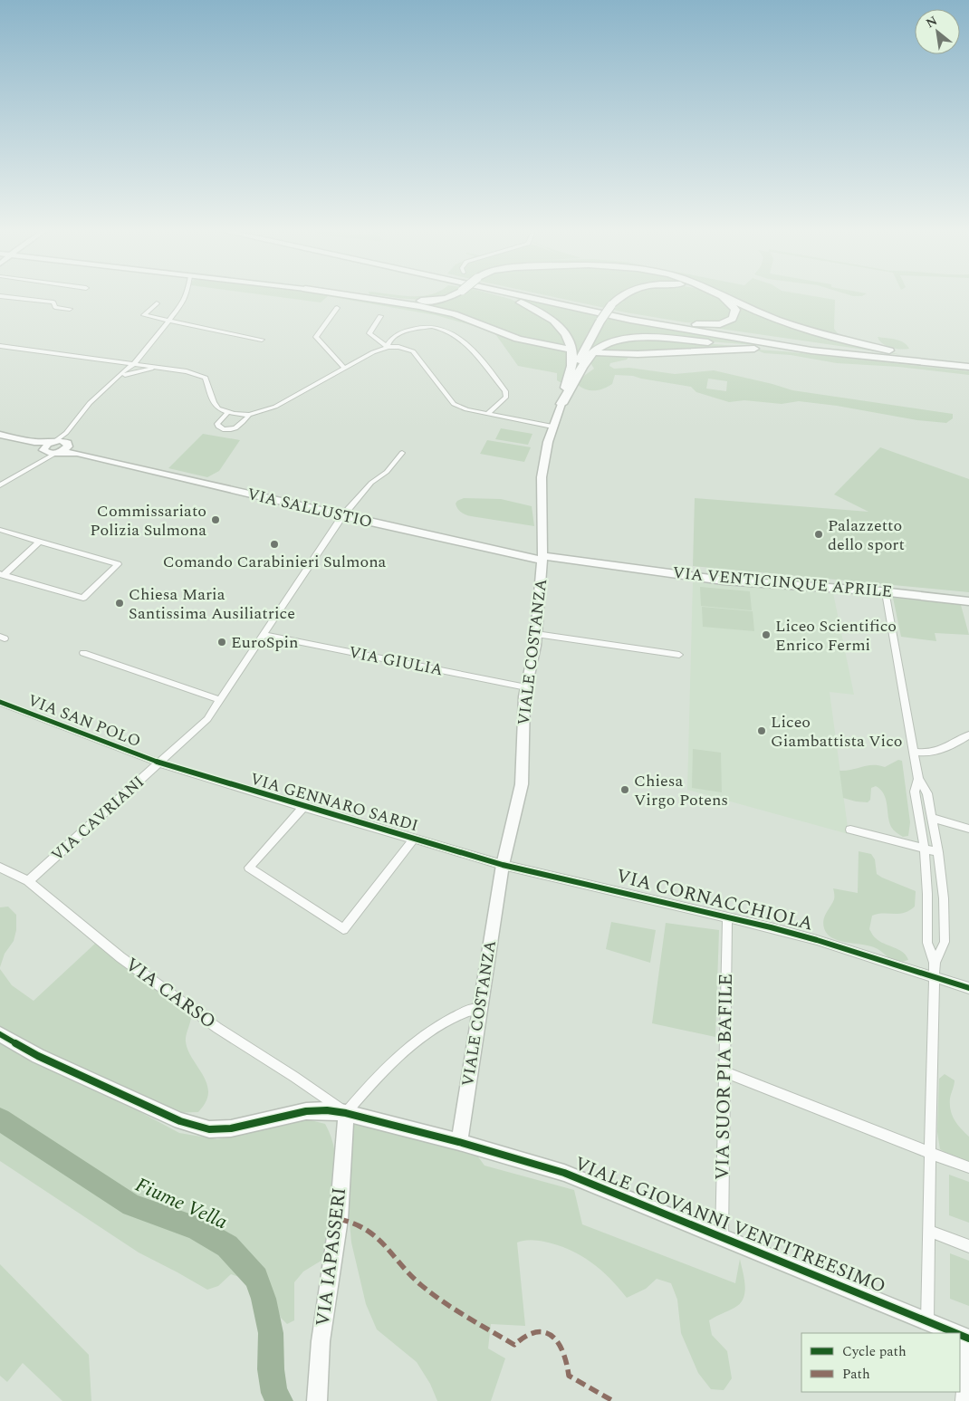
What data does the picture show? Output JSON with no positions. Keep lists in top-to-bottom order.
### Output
{
  "streets": {
    "street": [
      "VIA SALLUSTIO",
      "VIA VENTICINQUE APRILE",
      "VIALE COSTANZA",
      "VIA GIULIA",
      "VIA SAN POLO",
      "VIA GENNARO SARDI",
      "VIA CAVRIANI",
      "VIA CORNACCHIOLA",
      "VIA CARSO",
      "VIA SUOR PIA BAFILE",
      "VIALE GIOVANNI VENTITREESIMO",
      "VIA IAPASSERI"
    ]
  },
  "crossings": [
    ["VIA SALLUSTIO", "VIA VENTICINQUE APRILE"],
    ["VIA SALLUSTIO", "VIALE COSTANZA"],
    ["VIA SALLUSTIO", "VIA CAVRIANI"],
    ["VIA VENTICINQUE APRILE", "VIALE COSTANZA"],
    ["VIALE COSTANZA", "VIA GIULIA"],
    ["VIALE COSTANZA", "VIA GENNARO SARDI"],
    ["VIALE COSTANZA", "VIA CORNACCHIOLA"],
    ["VIALE COSTANZA", "VIALE GIOVANNI VENTITREESIMO"],
    ["VIA GIULIA", "VIA CAVRIANI"],
    ["VIA SAN POLO", "VIA GENNARO SARDI"],
    ["VIA SAN POLO", "VIA CAVRIANI"],
    ["VIA GENNARO SARDI", "VIA CAVRIANI"],
    ["VIA GENNARO SARDI", "VIA CORNACCHIOLA"],
    ["VIA CAVRIANI", "VIA CARSO"],
    ["VIA CORNACCHIOLA", "VIA SUOR PIA BAFILE"],
    ["VIA CARSO", "VIALE GIOVANNI VENTITREESIMO"],
    ["VIA CARSO", "VIA IAPASSERI"],
    ["VIA SUOR PIA BAFILE", "VIALE GIOVANNI VENTITREESIMO"],
    ["VIALE GIOVANNI VENTITREESIMO", "VIA IAPASSERI"]
  ],
  "water": ["Fiume Vella"],
  "places": [
    "Commissariato Polizia Sulmona",
    "Palazzetto dello sport",
    "Comando Carabinieri Sulmona",
    "Chiesa Maria Santissima Ausiliatrice",
    "Liceo Scientifico Enrico Fermi",
    "EuroSpin",
    "Liceo Giambattista Vico",
    "Chiesa Virgo Potens"
  ],
  "legend": ["Cycle path", "Path"],
  "north": "top left"
}
